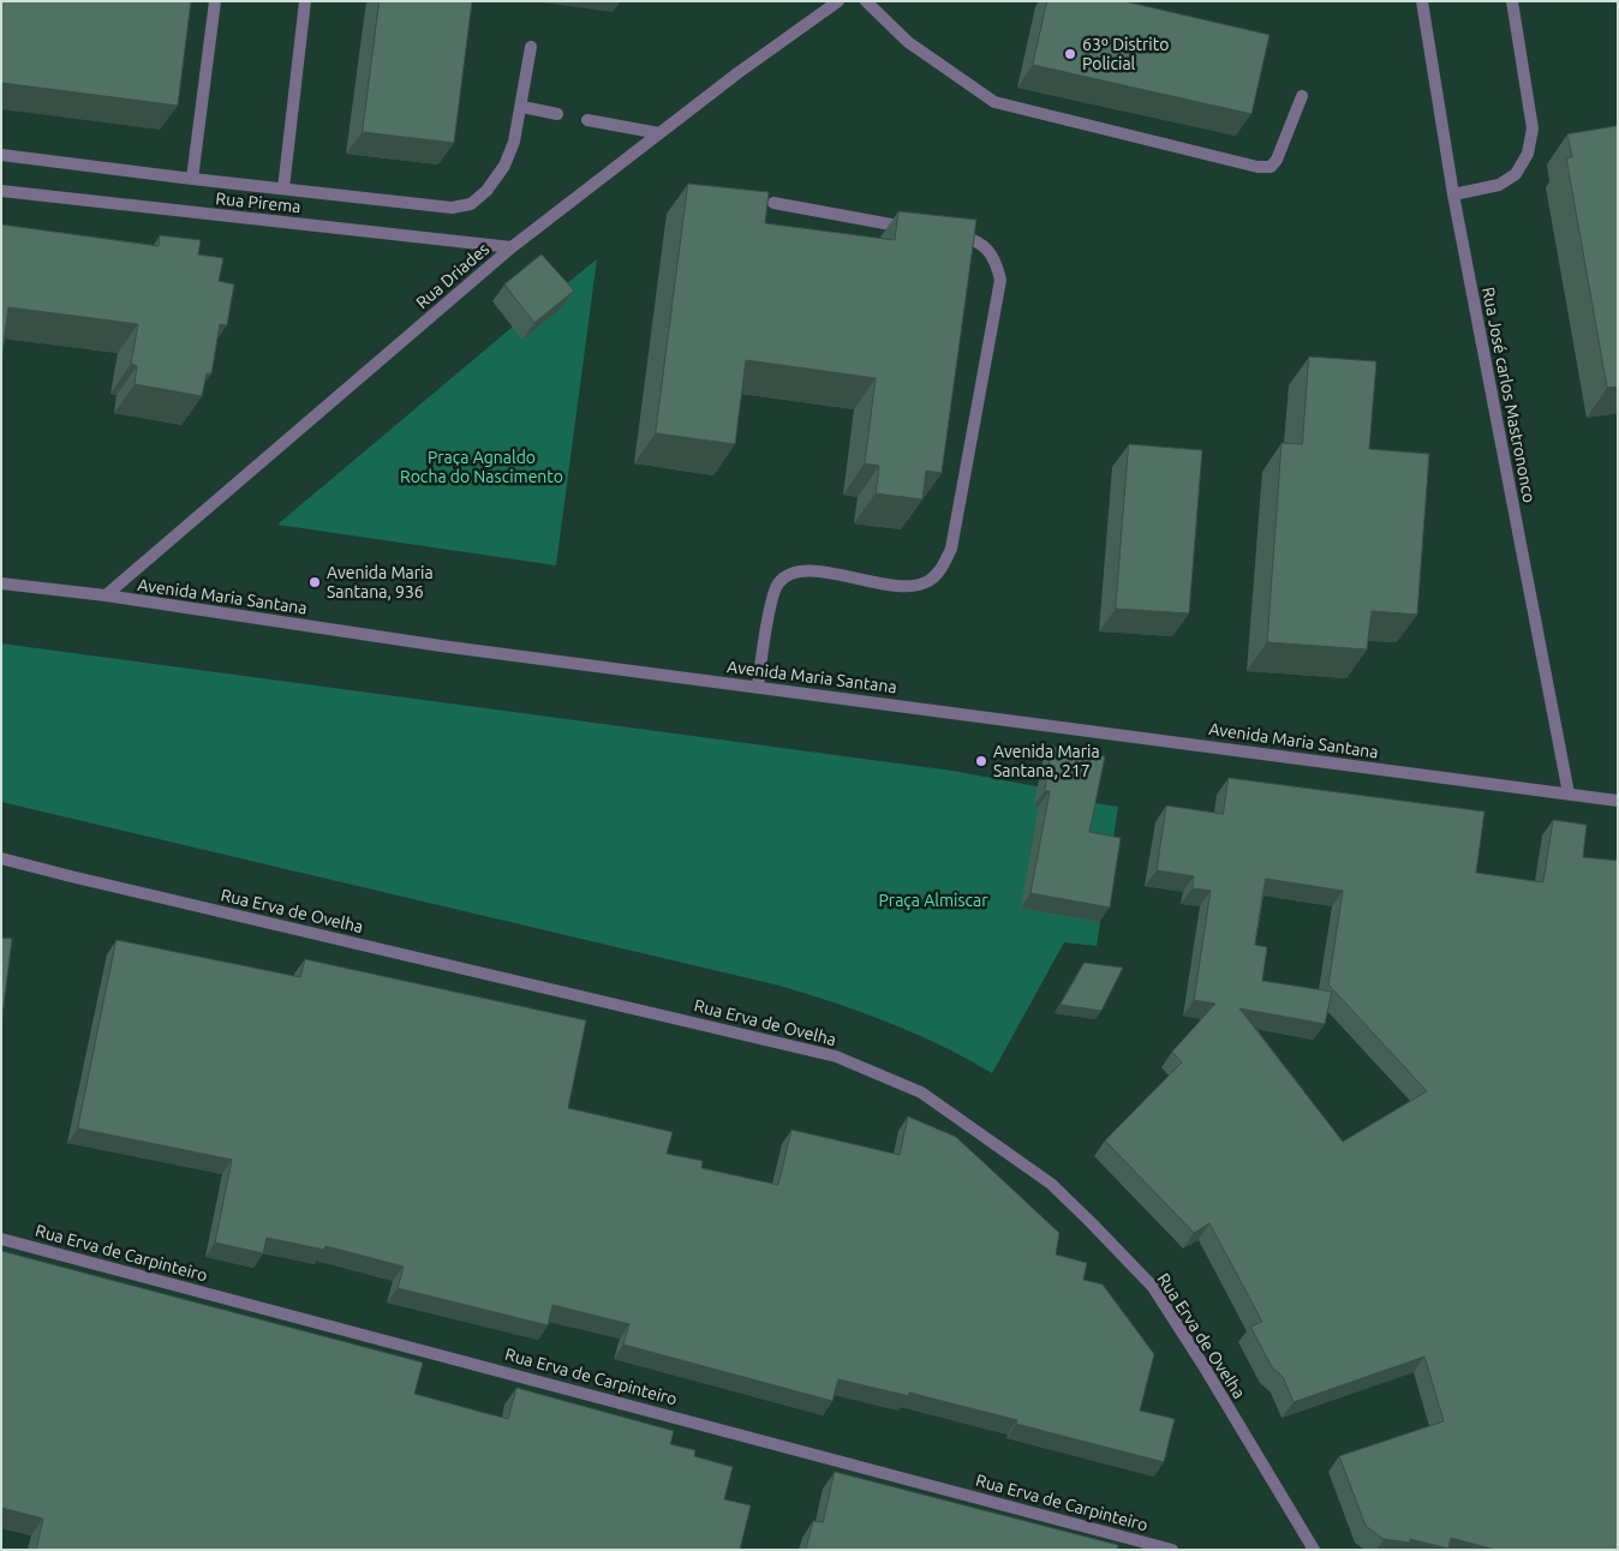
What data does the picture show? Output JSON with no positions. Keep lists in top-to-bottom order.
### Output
{
  "streets": {
    "street": [
      "Rua Pirema",
      "Rua Driades",
      "Rua José carlos Mastrononco",
      "Avenida Maria Santana",
      "Rua Erva de Ovelha",
      "Rua Erva de Carpinteiro"
    ]
  },
  "crossings": [
    ["Rua Pirema", "Rua Driades"],
    ["Rua Driades", "Avenida Maria Santana"],
    ["Rua José carlos Mastrononco", "Avenida Maria Santana"]
  ],
  "parks": ["Praça Agnaldo Rocha do Nascimento", "Praça Almiscar"],
  "places": ["63º Distrito Policial", "Avenida Maria Santana, 936", "Avenida Maria Santana, 217"]
}
